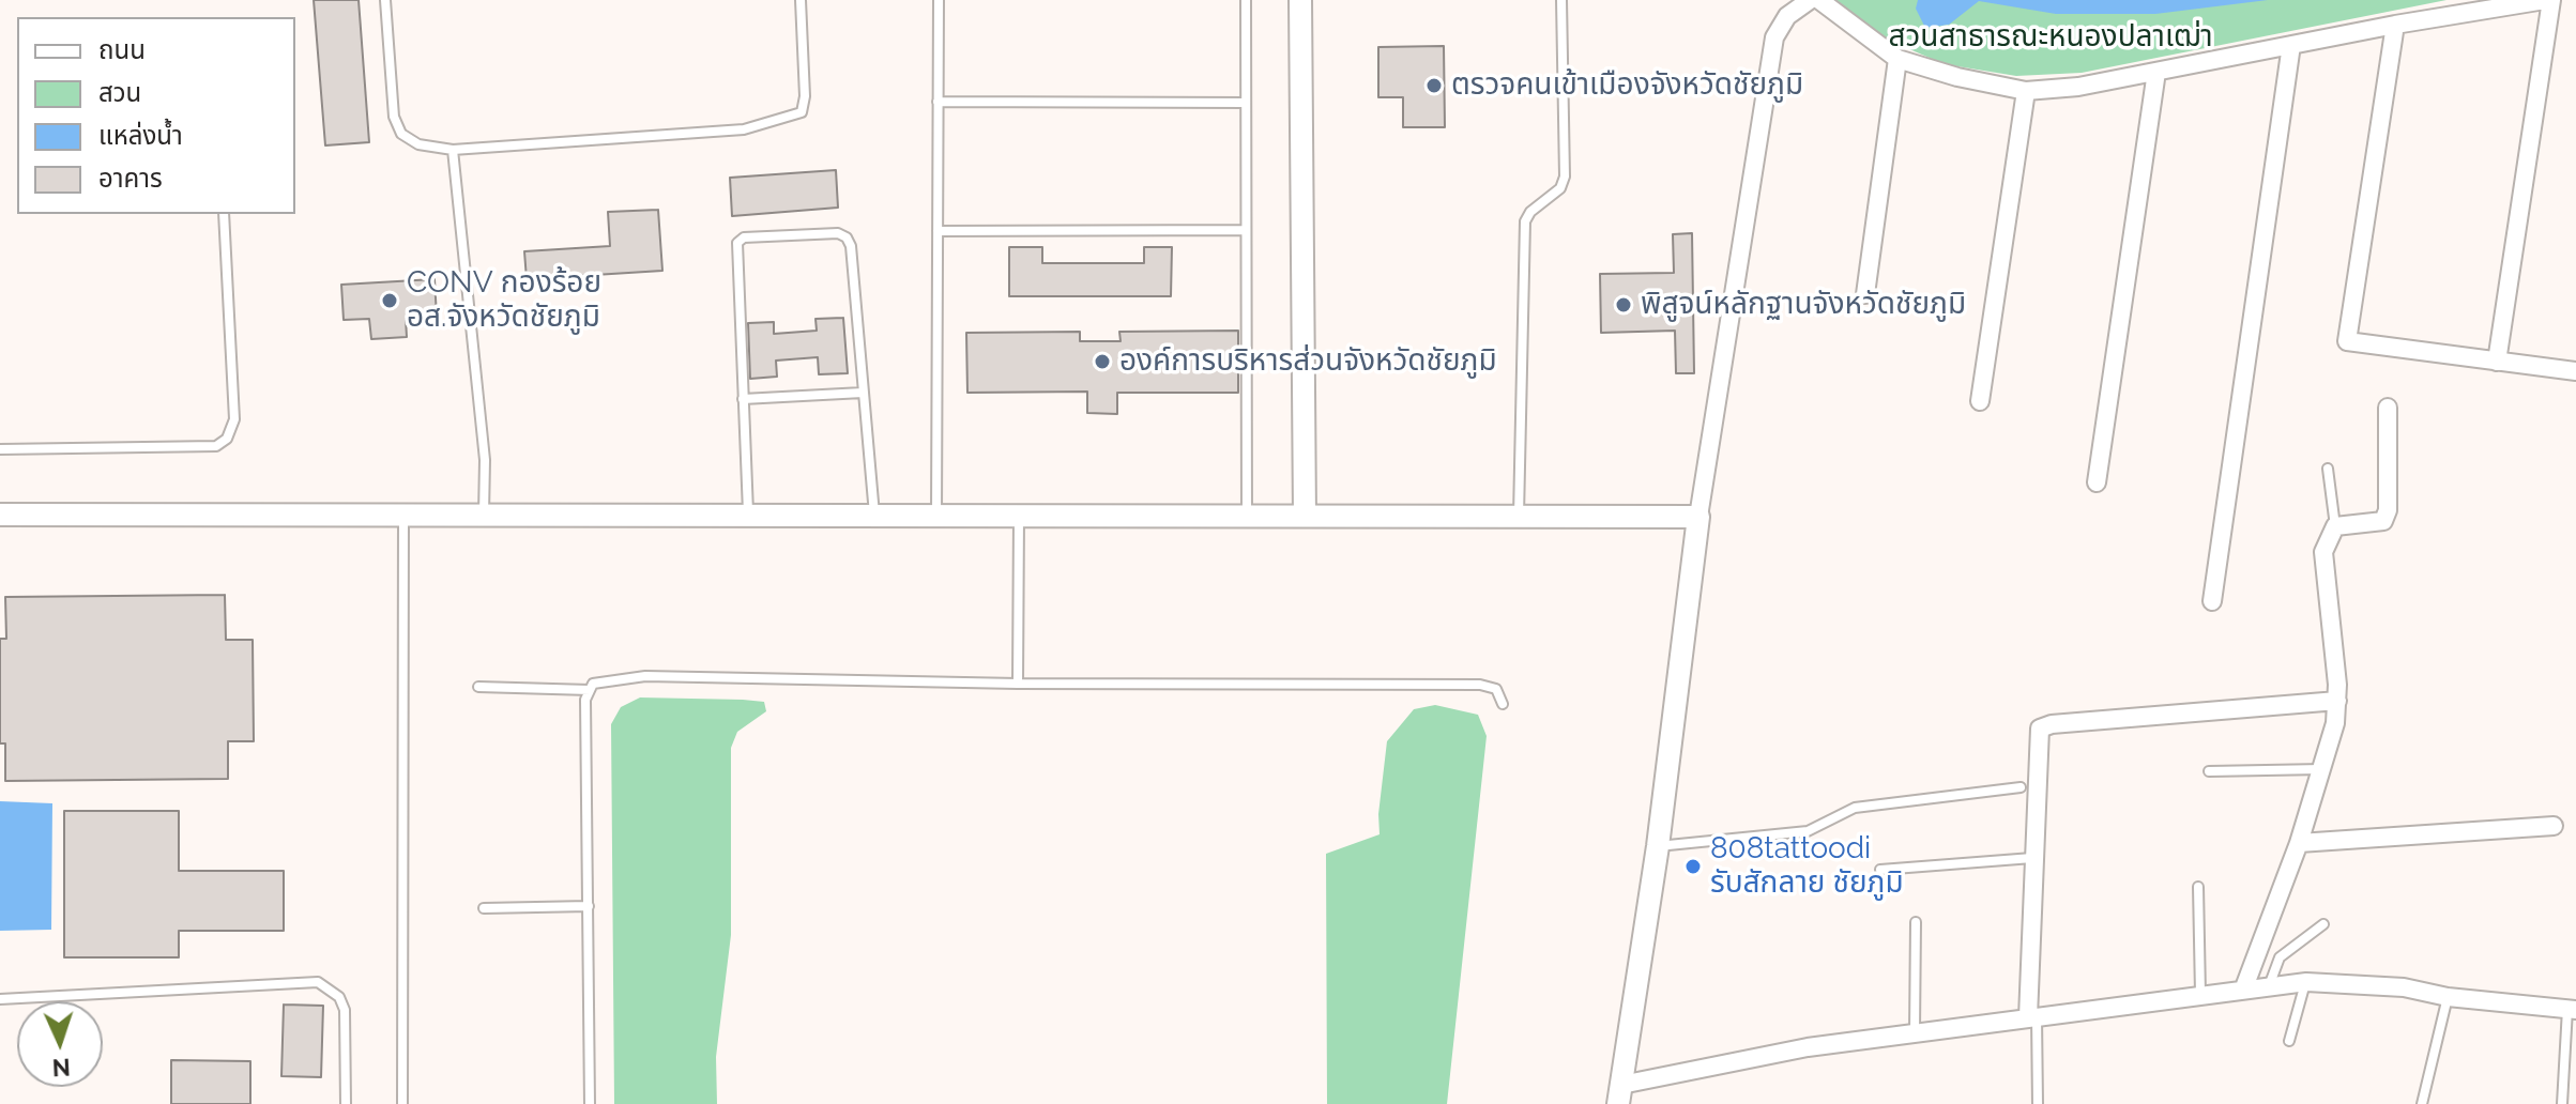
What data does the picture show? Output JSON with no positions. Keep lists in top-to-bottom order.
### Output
{
  "parks": ["สวนสาธารณะหนองปลาเฒ่า"],
  "places": [
    "ตรวจคนเข้าเมืองจังหวัดชัยภูมิ",
    "CONV กองร้อย อส.จังหวัดชัยภูมิ",
    "พิสูจน์หลักฐานจังหวัดชัยภูมิ",
    "องค์การบริหารส่วนจังหวัดชัยภูมิ",
    "808tattoodi รับสักลาย ชัยภูมิ"
  ],
  "legend": [
    "ถนน",
    "สวน",
    "แหล่งน้ำ",
    "อาคาร"
  ],
  "north": "bottom"
}
